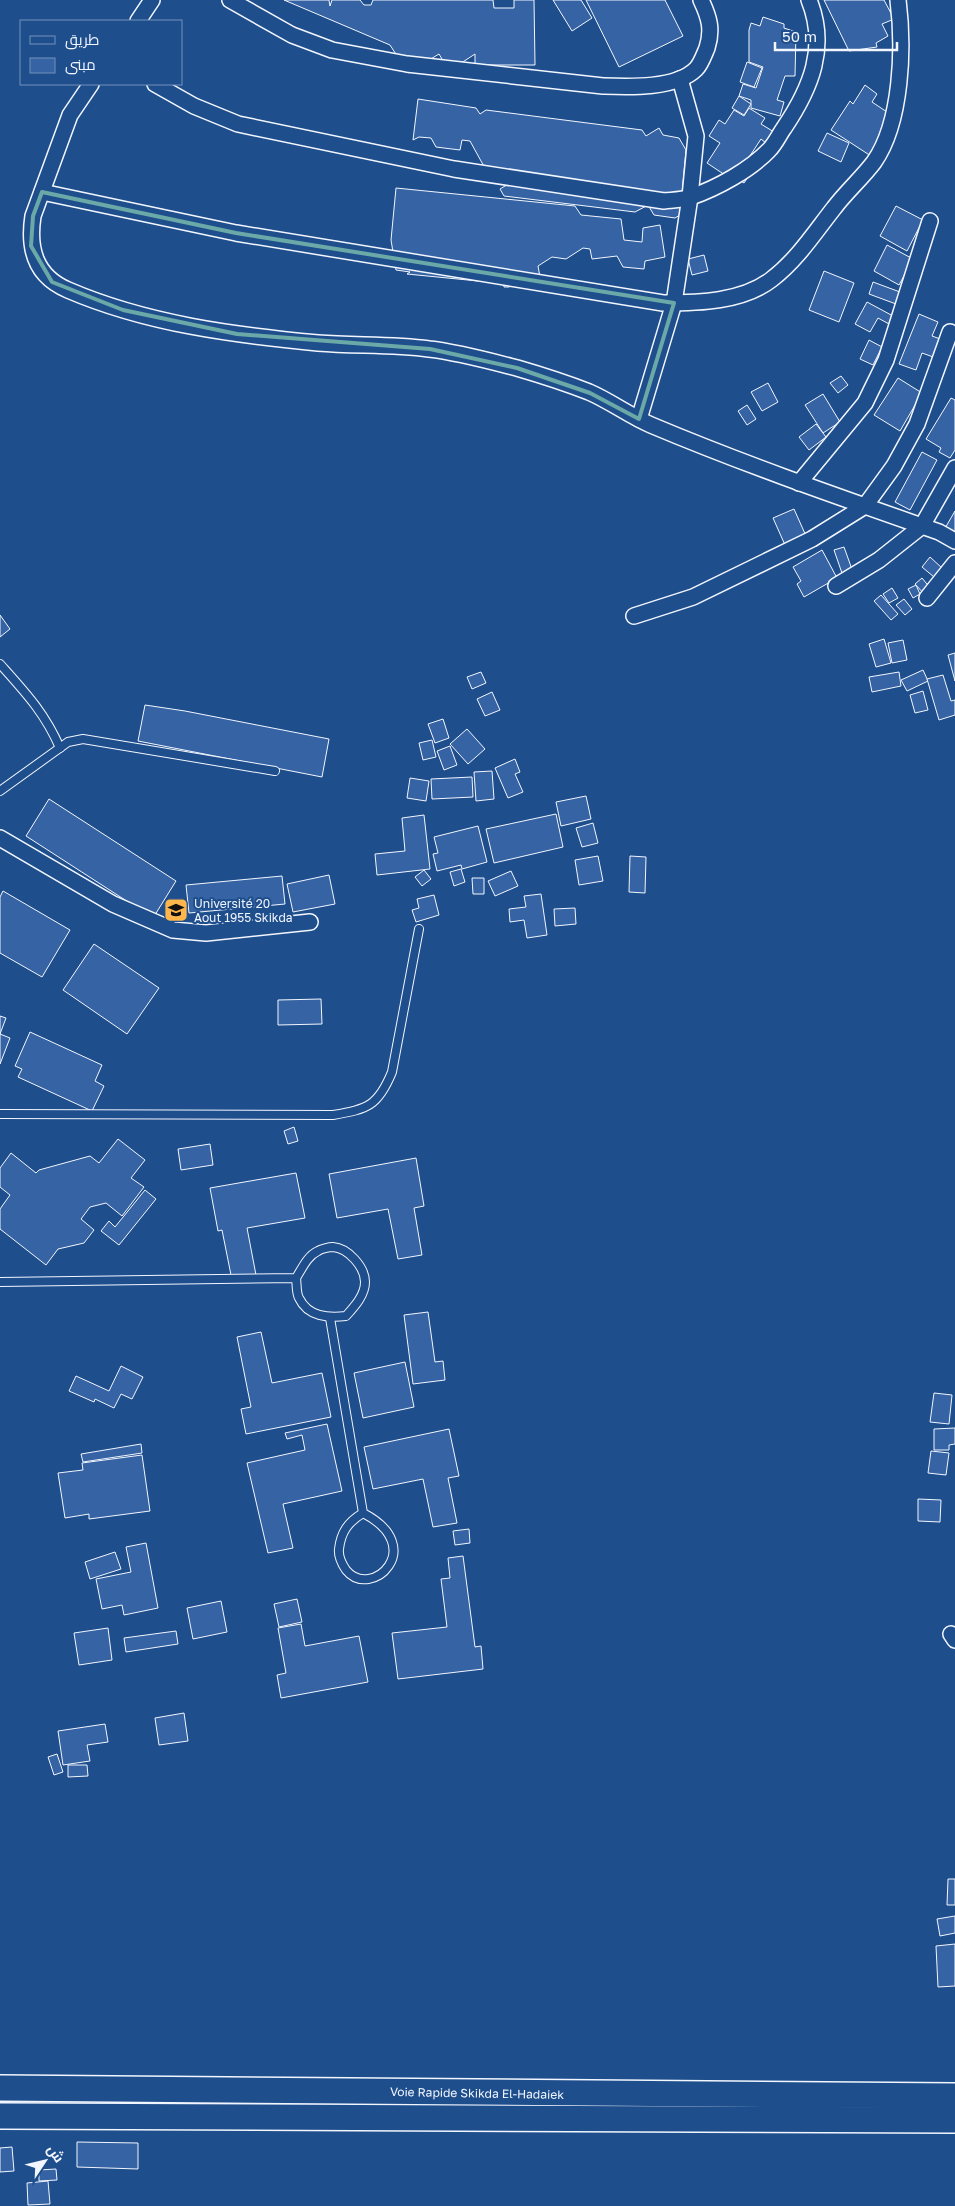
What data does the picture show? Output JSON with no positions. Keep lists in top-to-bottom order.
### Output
{
  "streets": {
    "highway": ["Voie Rapide Skikda El-Hadaiek"]
  },
  "places": {
    "school or university": ["Université 20 Aout 1955 Skikda"]
  },
  "legend": ["طريق", "مبنى"],
  "scale_bar": "50 m",
  "north": "top right"
}
